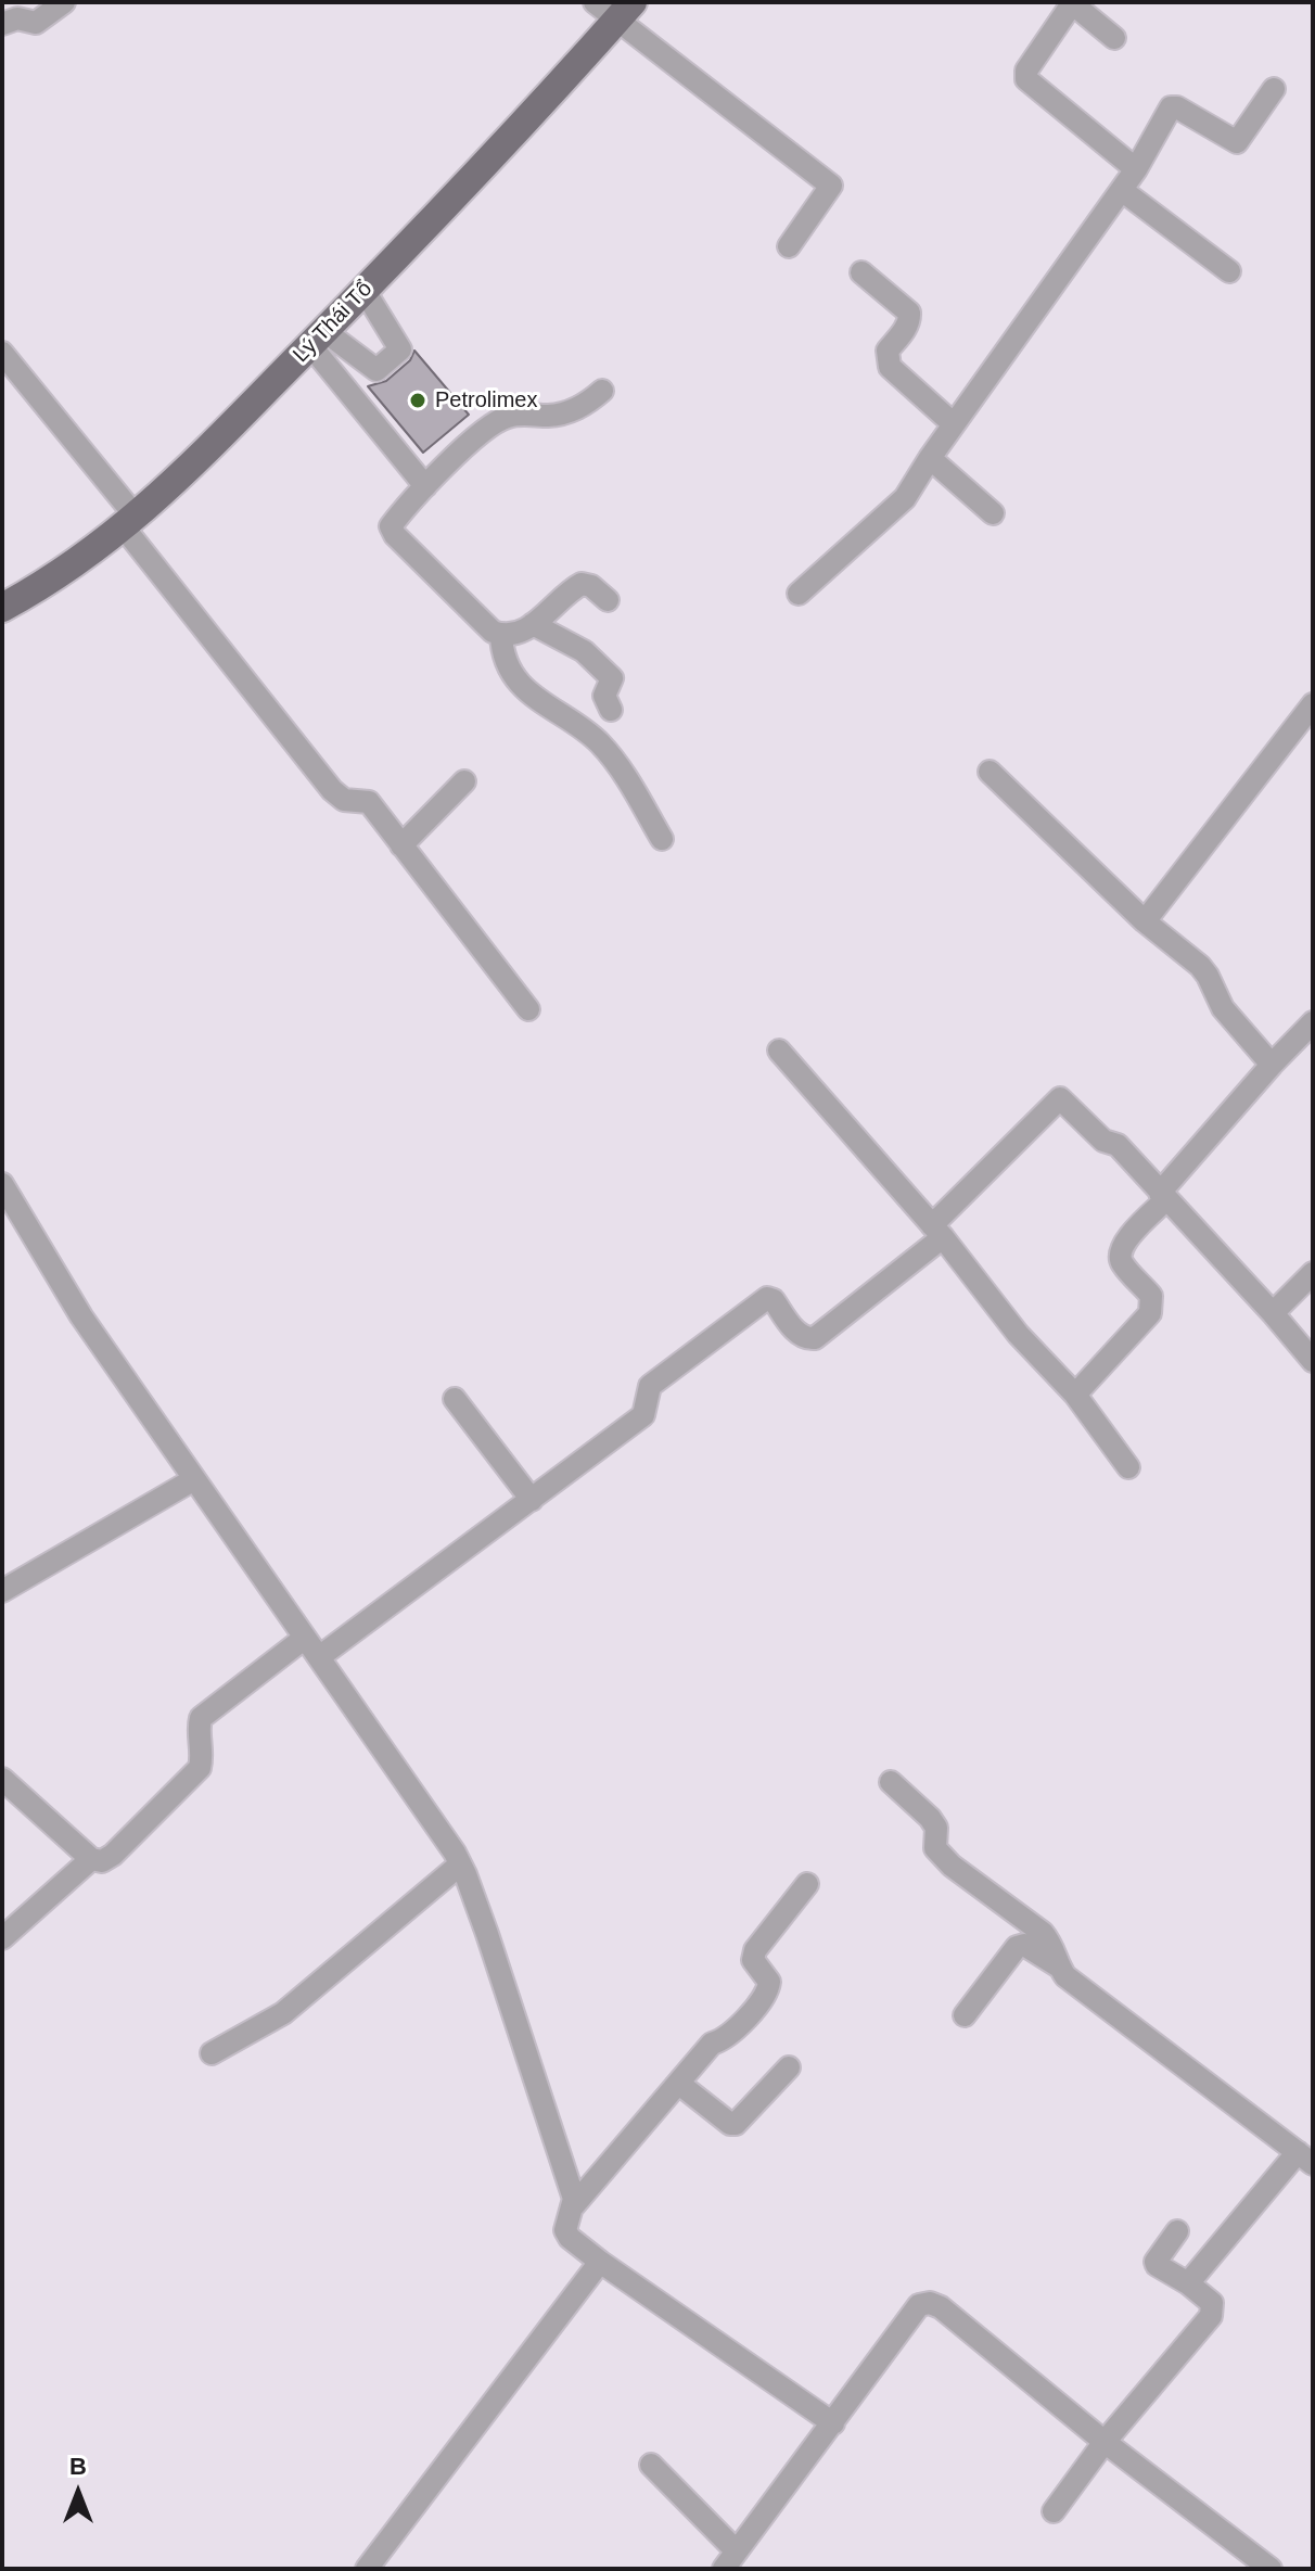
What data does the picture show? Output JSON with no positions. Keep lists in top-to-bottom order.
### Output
{
  "streets": {
    "main road": ["Lý Thái Tổ"]
  },
  "places": ["Petrolimex"],
  "north": "top"
}
